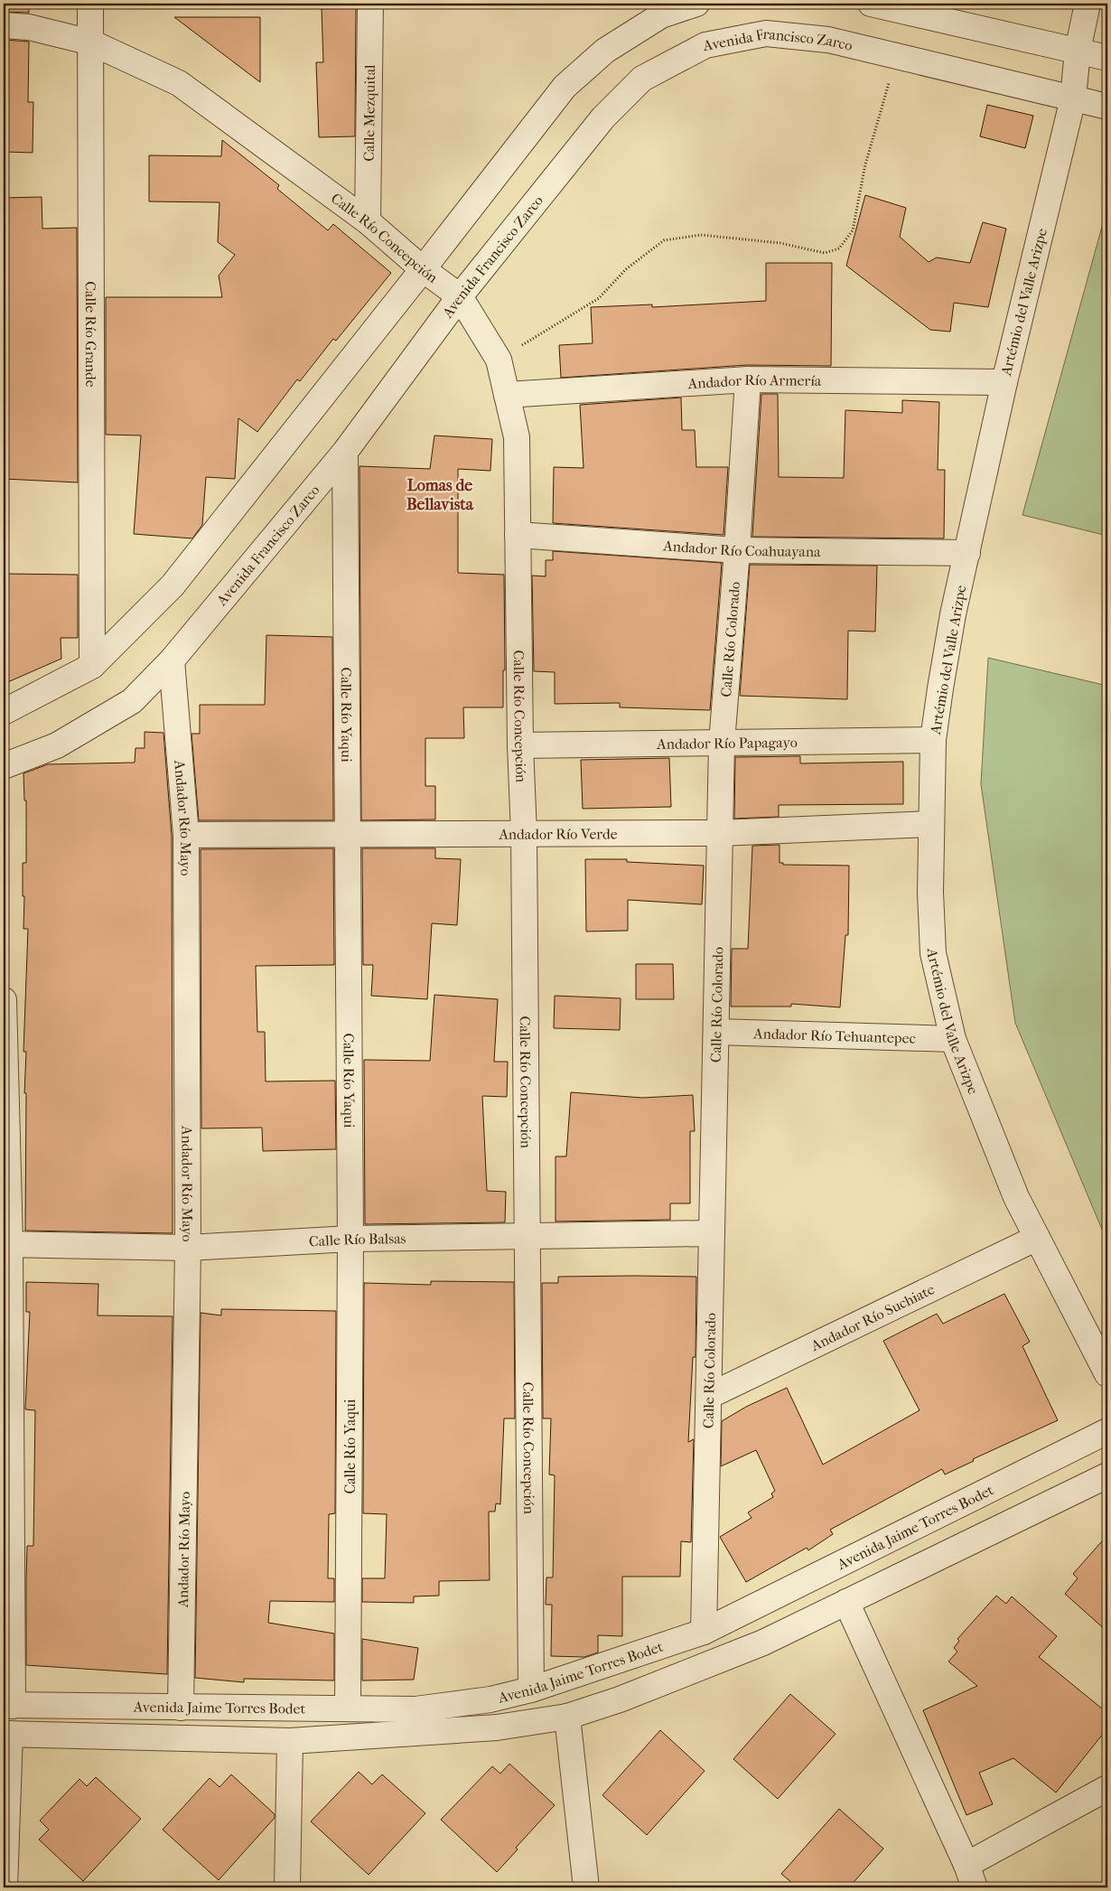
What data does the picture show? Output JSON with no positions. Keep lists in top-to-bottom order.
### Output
{
  "streets": {
    "street": [
      "Avenida Francisco Zarco",
      "Calle Mezquital",
      "Calle Río Concepción",
      "Artémio del Valle Arizpe",
      "Calle Río Grande",
      "Andador Río Armería",
      "Andador Río Coahuayana",
      "Calle Río Colorado",
      "Calle Río Yaqui",
      "Andador Río Papagayo",
      "Andador Río Mayo",
      "Andador Río Verde",
      "Andador Río Tehuantepec",
      "Calle Río Balsas",
      "Andador Río Suchiate",
      "Avenida Jaime Torres Bodet"
    ]
  },
  "crossings": [
    ["Avenida Francisco Zarco", "Calle Río Concepción"],
    ["Avenida Francisco Zarco", "Artémio del Valle Arizpe"],
    ["Avenida Francisco Zarco", "Calle Río Yaqui"],
    ["Avenida Francisco Zarco", "Andador Río Mayo"],
    ["Calle Mezquital", "Calle Río Concepción"],
    ["Calle Río Concepción", "Calle Río Grande"],
    ["Calle Río Concepción", "Andador Río Armería"],
    ["Calle Río Concepción", "Andador Río Coahuayana"],
    ["Calle Río Concepción", "Andador Río Papagayo"],
    ["Calle Río Concepción", "Andador Río Verde"],
    ["Calle Río Concepción", "Calle Río Balsas"],
    ["Calle Río Concepción", "Avenida Jaime Torres Bodet"],
    ["Artémio del Valle Arizpe", "Andador Río Armería"],
    ["Artémio del Valle Arizpe", "Andador Río Coahuayana"],
    ["Artémio del Valle Arizpe", "Andador Río Papagayo"],
    ["Artémio del Valle Arizpe", "Andador Río Verde"],
    ["Artémio del Valle Arizpe", "Andador Río Tehuantepec"],
    ["Artémio del Valle Arizpe", "Andador Río Suchiate"],
    ["Andador Río Armería", "Calle Río Colorado"],
    ["Andador Río Coahuayana", "Calle Río Colorado"],
    ["Calle Río Colorado", "Andador Río Papagayo"],
    ["Calle Río Colorado", "Andador Río Verde"],
    ["Calle Río Colorado", "Andador Río Tehuantepec"],
    ["Calle Río Colorado", "Calle Río Balsas"],
    ["Calle Río Colorado", "Andador Río Suchiate"],
    ["Calle Río Colorado", "Avenida Jaime Torres Bodet"],
    ["Calle Río Yaqui", "Andador Río Verde"],
    ["Calle Río Yaqui", "Calle Río Balsas"],
    ["Calle Río Yaqui", "Avenida Jaime Torres Bodet"],
    ["Andador Río Mayo", "Andador Río Verde"],
    ["Andador Río Mayo", "Calle Río Balsas"],
    ["Andador Río Mayo", "Avenida Jaime Torres Bodet"]
  ],
  "districts": ["Lomas de Bellavista"]
}
